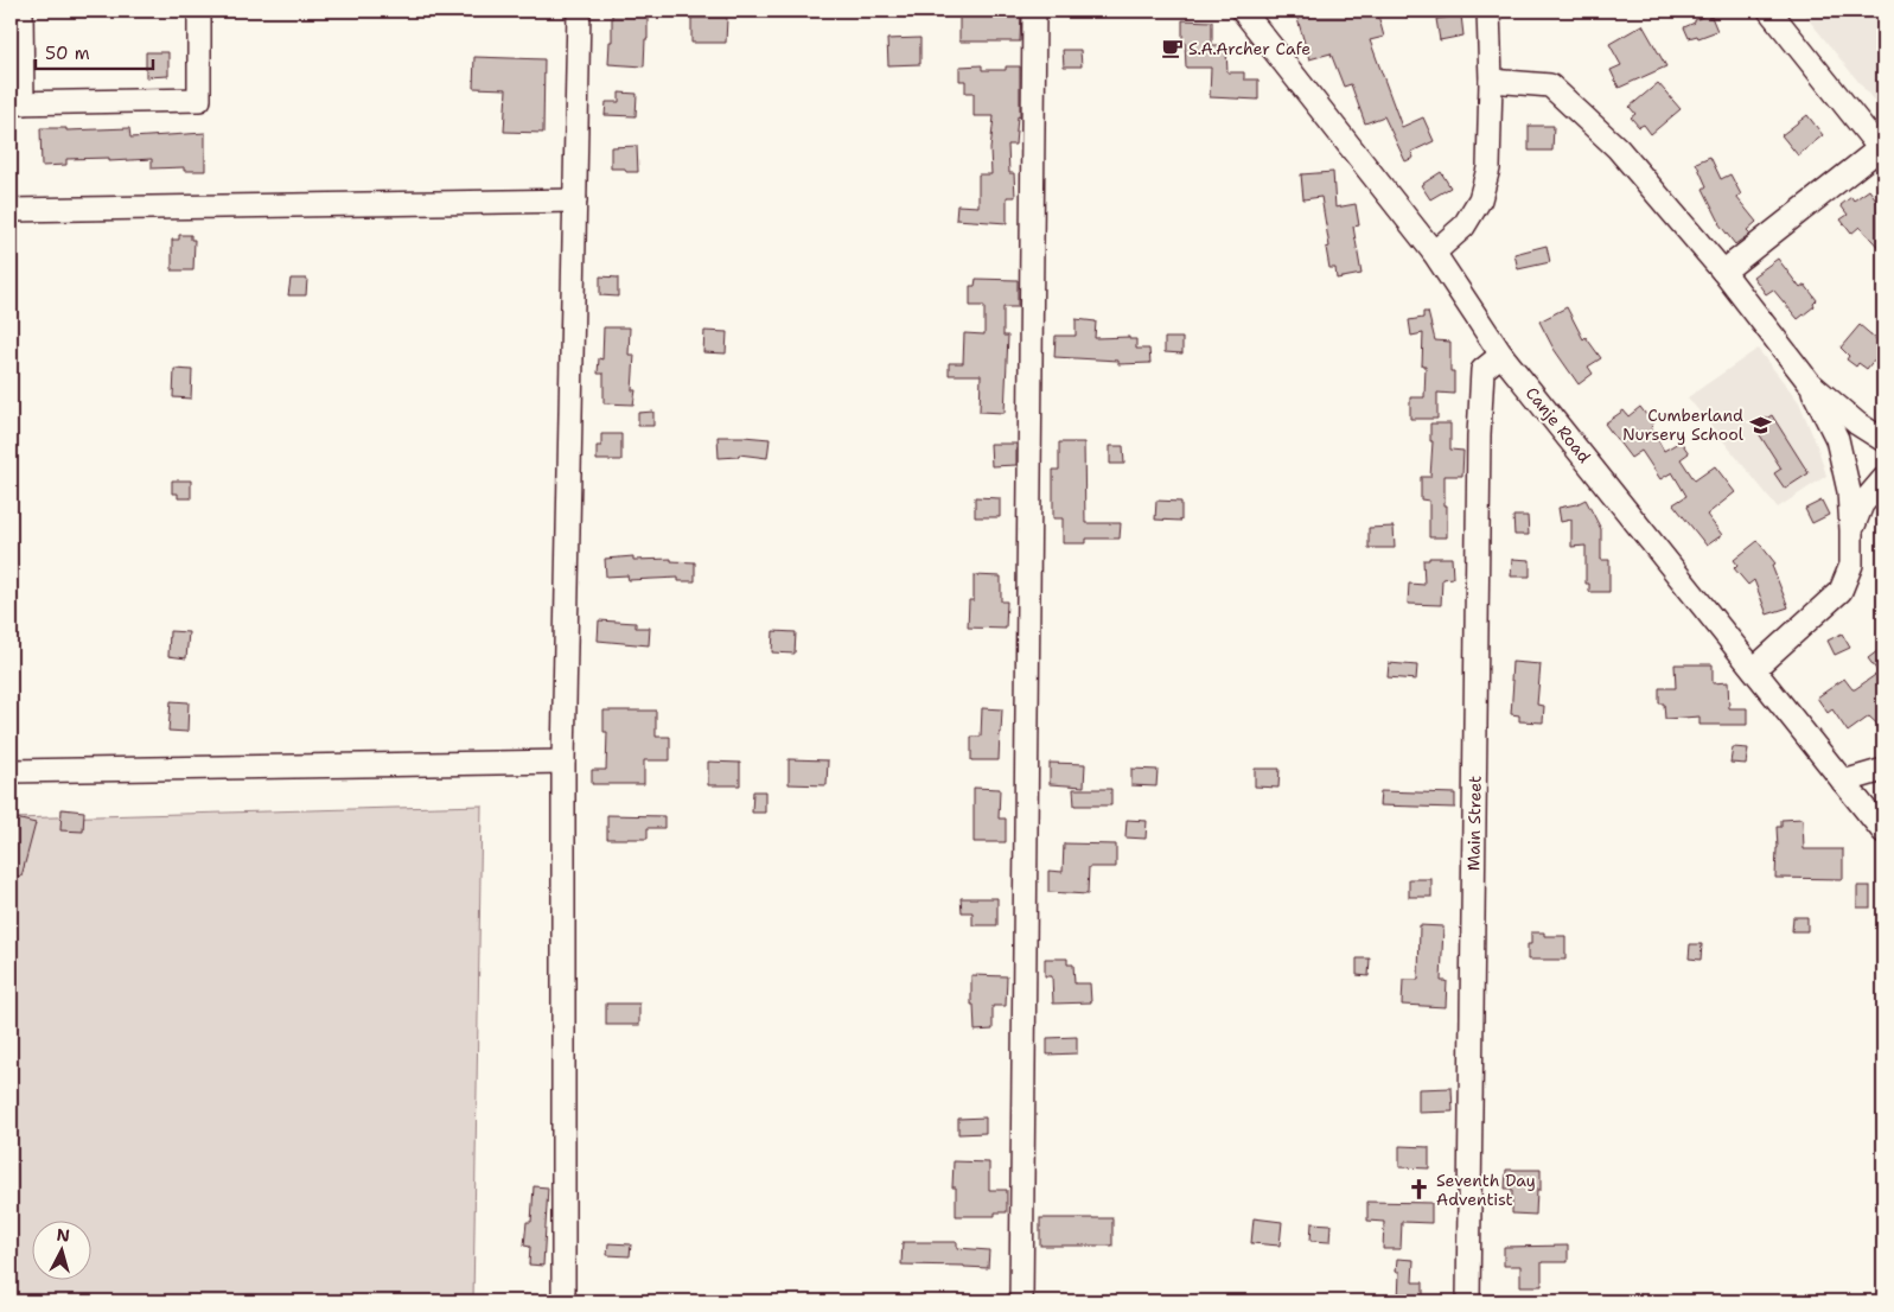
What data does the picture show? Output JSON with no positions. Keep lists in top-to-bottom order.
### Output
{
  "streets": {
    "street": ["Canje Road", "Main Street"]
  },
  "crossings": [
    ["Canje Road", "Main Street"]
  ],
  "places": {
    "cafe": ["S.A.Archer Cafe"],
    "school or university": ["Cumberland Nursery School"],
    "church": ["Seventh Day Adventist"]
  },
  "scale_bar": "50 m",
  "north": "top"
}
